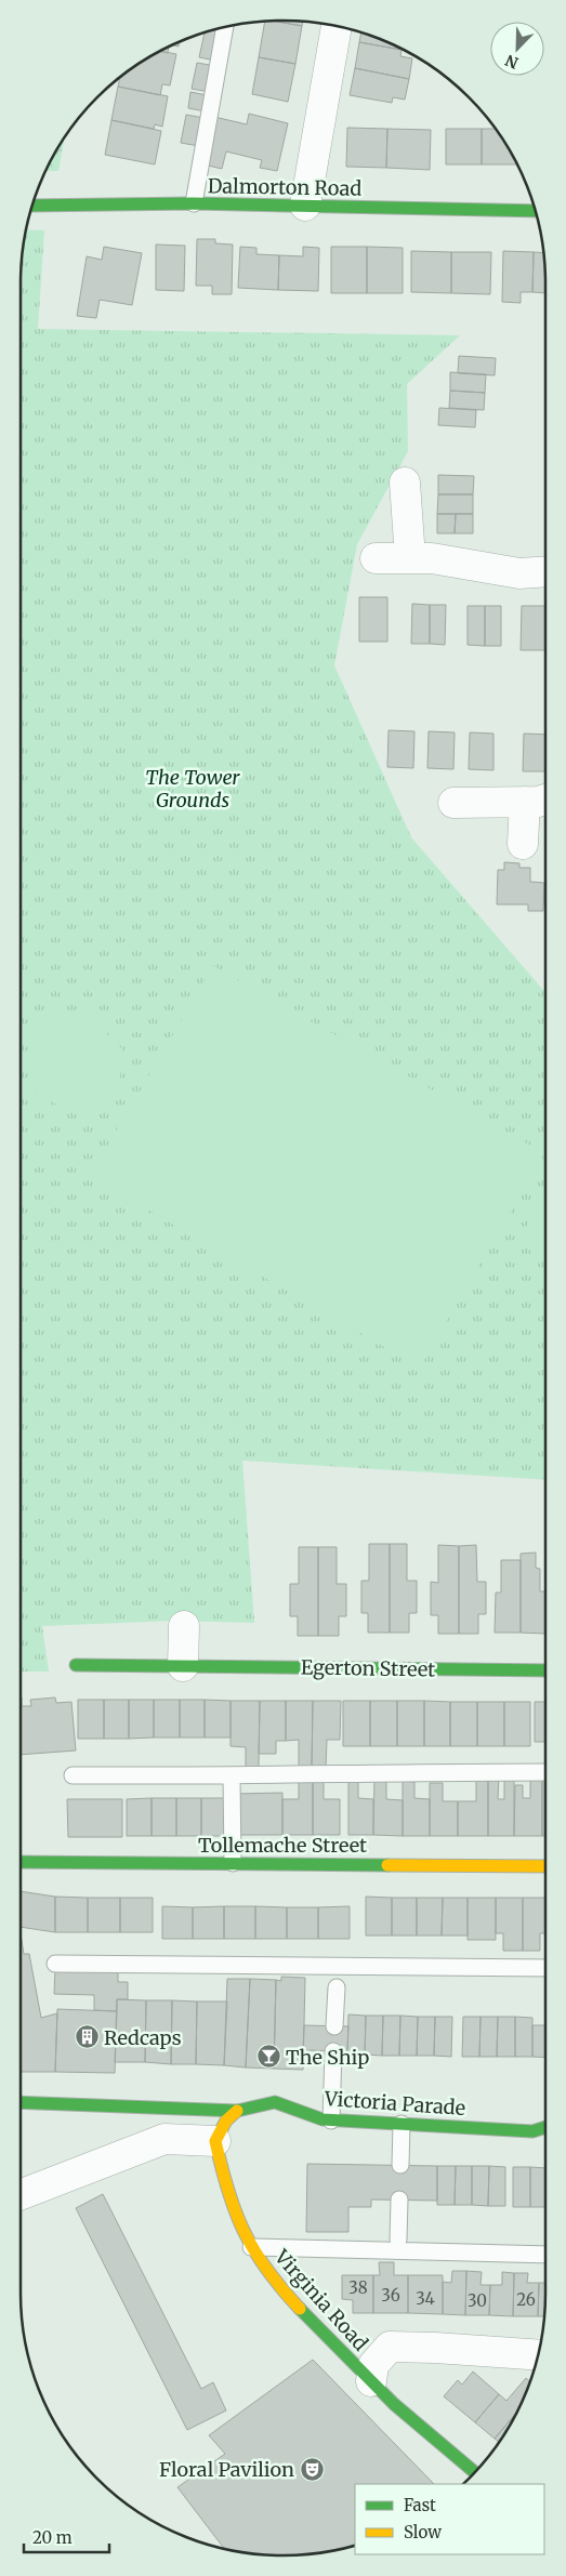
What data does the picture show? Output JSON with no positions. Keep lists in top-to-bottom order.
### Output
{
  "streets": {
    "street": [
      "Dalmorton Road",
      "Egerton Street",
      "Tollemache Street",
      "Victoria Parade",
      "Virginia Road"
    ]
  },
  "parks": ["The Tower Grounds"],
  "places": {
    "building": ["Redcaps"],
    "bar": ["The Ship"],
    "theatre": ["Floral Pavilion"]
  },
  "house_numbers": [
    "38",
    "36",
    "34",
    "26",
    "30"
  ],
  "legend": ["Fast", "Slow"],
  "scale_bar": "20 m",
  "north": "bottom left"
}
